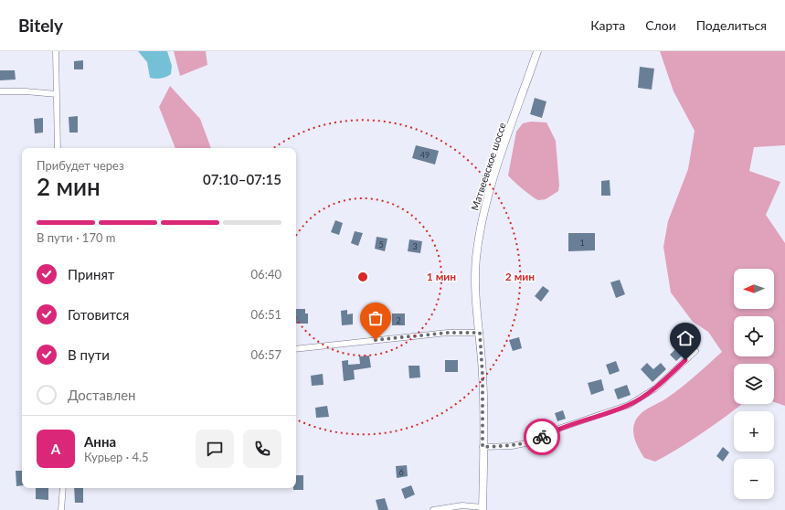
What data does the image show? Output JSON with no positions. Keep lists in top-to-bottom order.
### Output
{
  "streets": {
    "main road": ["Матвеевское шоссе"]
  },
  "house_numbers": [
    "49",
    "1",
    "5",
    "3",
    "2",
    "6"
  ],
  "north": "left",
  "page": {
    "header": "Bitely",
    "nav": ["Карта", "Слои", "Поделиться"],
    "heading": ["2 мин", "Прибудет через", "07:10–07:15"],
    "panel": ["Анна", "Курьер · 4.5"],
    "bar": "В пути · 170 m",
    "list": [
      ["Принят", "06:40"],
      ["Готовится", "06:51"],
      ["В пути", "06:57"],
      "Доставлен"
    ],
    "map_buttons": ["+", "−"],
    "round": "А"
  },
  "rings": ["1 мин", "2 мин"]
}
